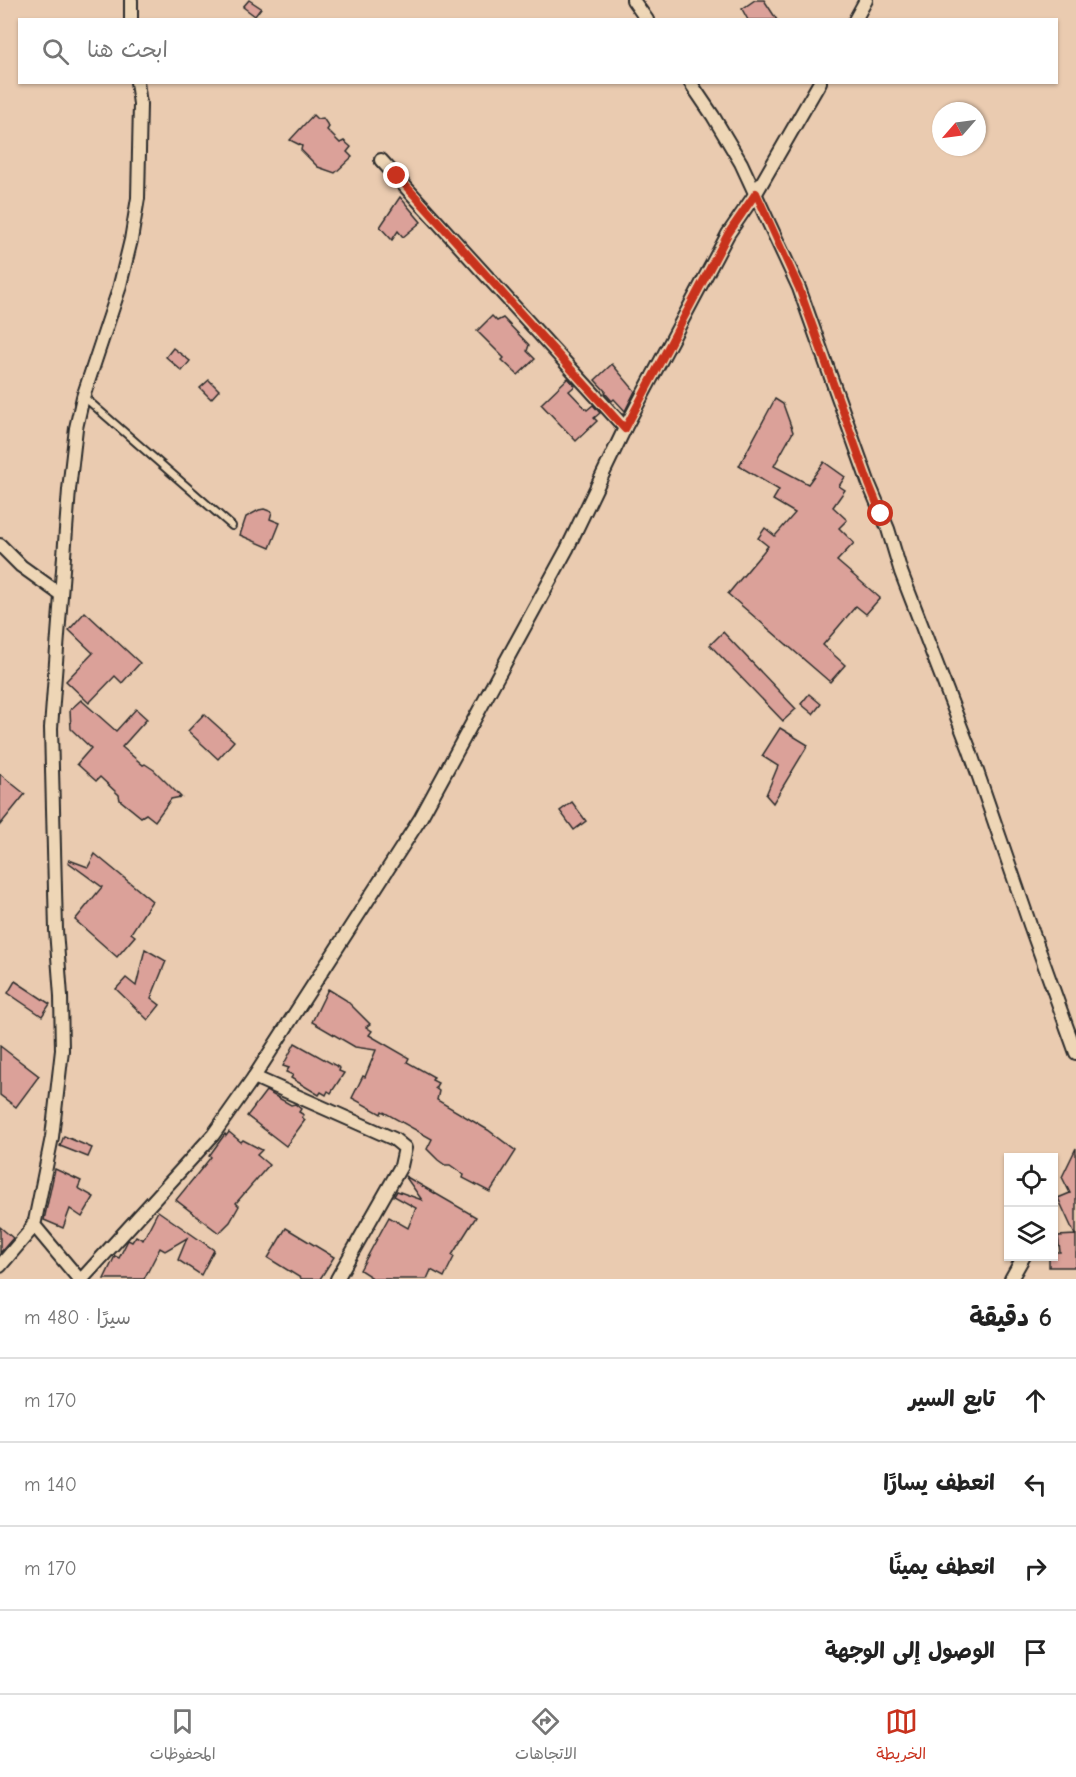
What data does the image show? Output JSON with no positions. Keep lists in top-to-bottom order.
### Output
{
  "north": "bottom left",
  "page": {
    "search": "ابحث هنا",
    "heading": ["6 دقيقة", "سيرًا · 480 m"],
    "list": [
      ["تابع السير", "170 m"],
      ["انعطف يسارًا", "140 m"],
      ["انعطف يمينًا", "170 m"],
      "الوصول إلى الوجهة"
    ],
    "nav": ["الخريطة", "الاتجاهات", "المحفوظات"]
  }
}
